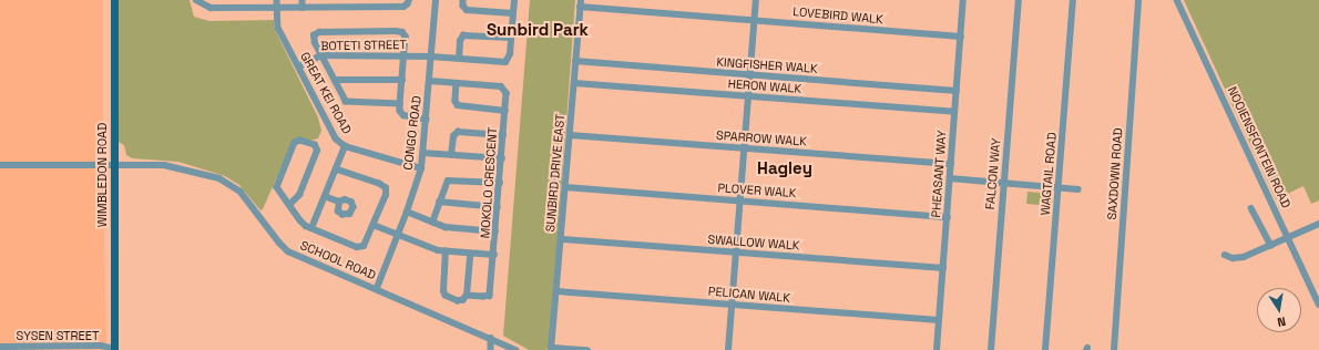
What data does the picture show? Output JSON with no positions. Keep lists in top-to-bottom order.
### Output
{
  "streets": {
    "main road": ["WIMBLEDON ROAD"],
    "street": [
      "LOVEBIRD WALK",
      "BOTETI STREET",
      "KINGFISHER WALK",
      "HERON WALK",
      "GREAT KEI ROAD",
      "CONGO ROAD",
      "SPARROW WALK",
      "NOOIENSFONTEIN ROAD",
      "SUNBIRD DRIVE EAST",
      "PHEASANT WAY",
      "FALCON WAY",
      "WAGTAIL ROAD",
      "SAXDOWN ROAD",
      "MOKOLO CRESCENT",
      "PLOVER WALK",
      "SWALLOW WALK",
      "SCHOOL ROAD",
      "PELICAN WALK",
      "SYSEN STREET"
    ]
  },
  "crossings": [
    ["LOVEBIRD WALK", "SUNBIRD DRIVE EAST"],
    ["LOVEBIRD WALK", "PHEASANT WAY"],
    ["BOTETI STREET", "GREAT KEI ROAD"],
    ["BOTETI STREET", "CONGO ROAD"],
    ["KINGFISHER WALK", "SUNBIRD DRIVE EAST"],
    ["KINGFISHER WALK", "PHEASANT WAY"],
    ["HERON WALK", "SUNBIRD DRIVE EAST"],
    ["HERON WALK", "PHEASANT WAY"],
    ["GREAT KEI ROAD", "CONGO ROAD"],
    ["CONGO ROAD", "MOKOLO CRESCENT"],
    ["CONGO ROAD", "SCHOOL ROAD"],
    ["SPARROW WALK", "SUNBIRD DRIVE EAST"],
    ["SPARROW WALK", "PHEASANT WAY"],
    ["SUNBIRD DRIVE EAST", "PLOVER WALK"],
    ["SUNBIRD DRIVE EAST", "SWALLOW WALK"],
    ["SUNBIRD DRIVE EAST", "PELICAN WALK"],
    ["PHEASANT WAY", "PLOVER WALK"],
    ["PHEASANT WAY", "SWALLOW WALK"],
    ["PHEASANT WAY", "PELICAN WALK"],
    ["WIMBLEDON ROAD", "SCHOOL ROAD"],
    ["WIMBLEDON ROAD", "SYSEN STREET"]
  ],
  "districts": ["Sunbird Park", "Hagley"],
  "north": "bottom"
}
